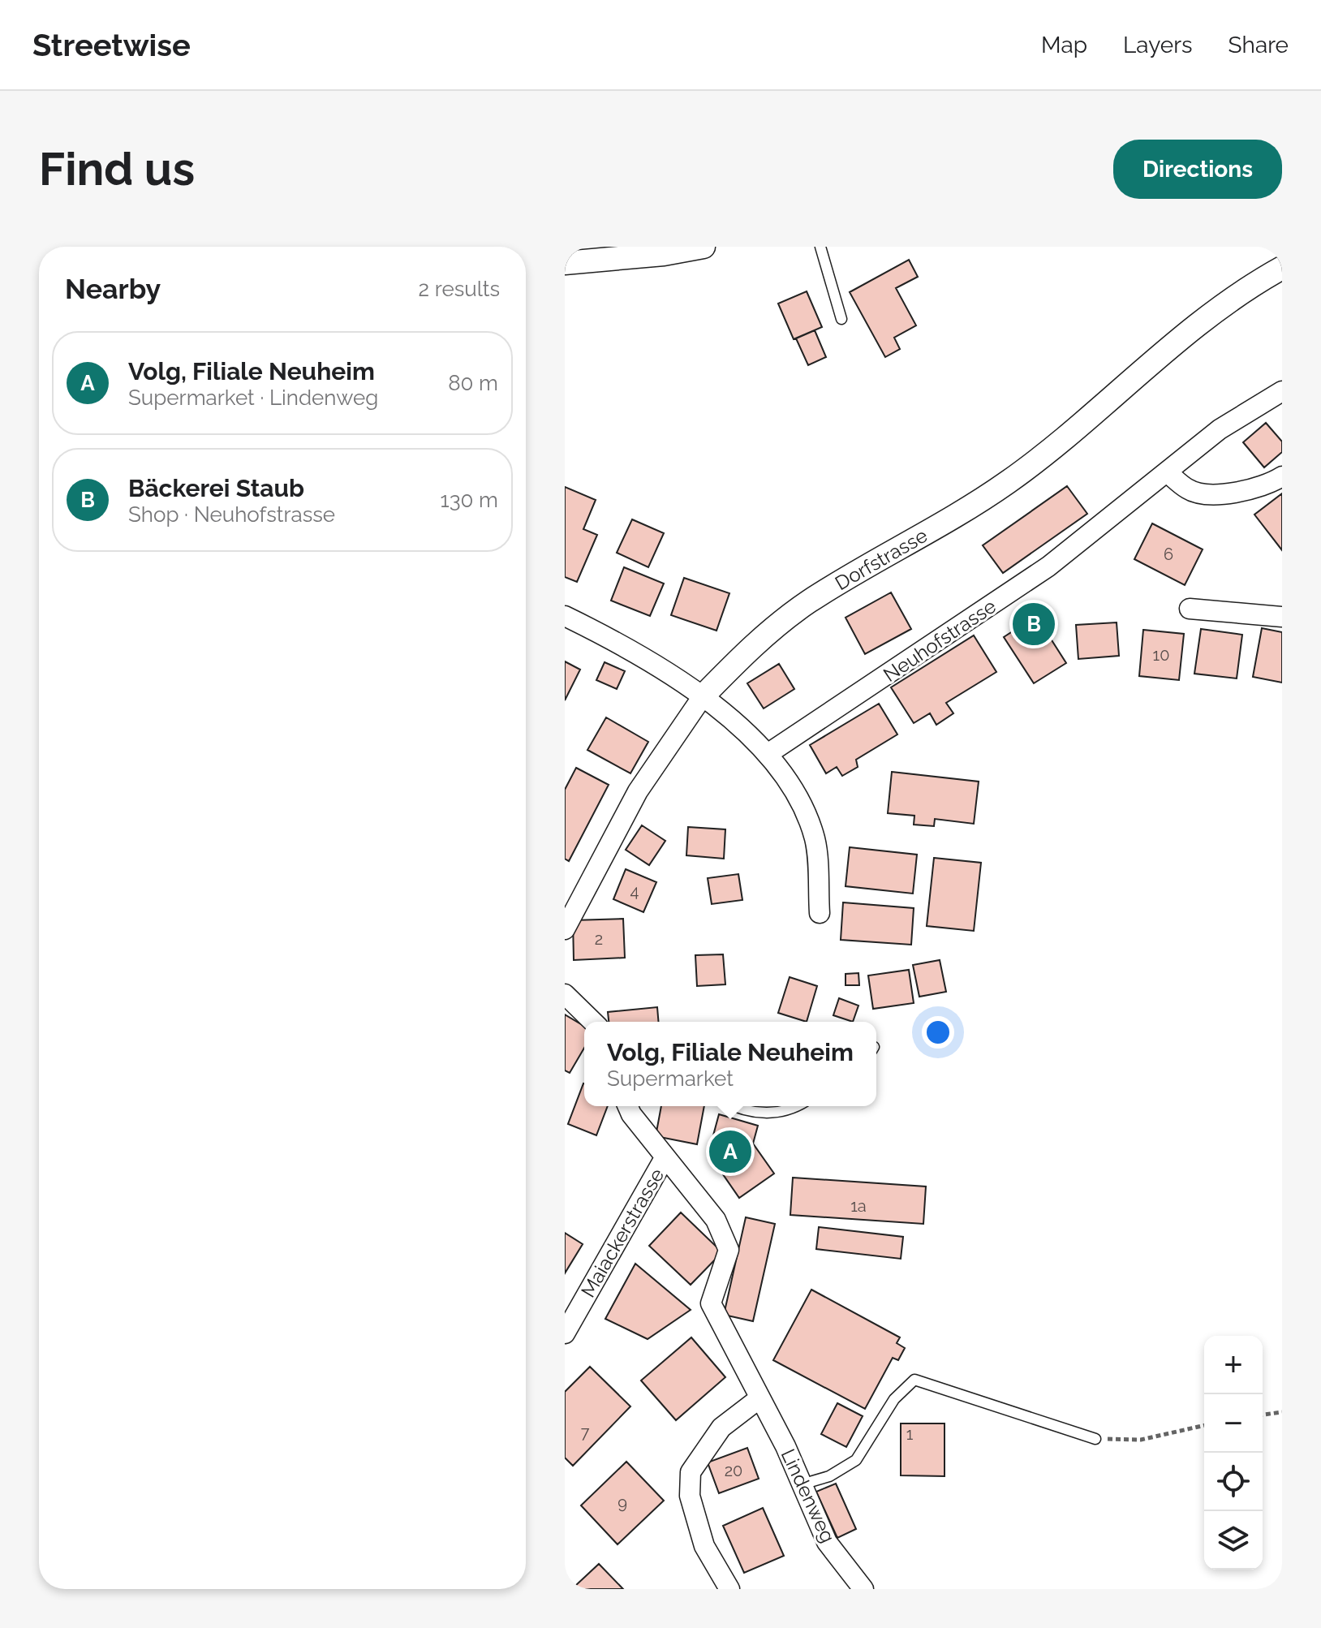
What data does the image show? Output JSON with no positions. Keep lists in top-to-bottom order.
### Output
{
  "streets": {
    "street": [
      "Dorfstrasse",
      "Neuhofstrasse",
      "Maiackerstrasse",
      "Lindenweg"
    ]
  },
  "crossings": [
    ["Maiackerstrasse", "Lindenweg"]
  ],
  "house_numbers": [
    "6",
    "10",
    "4",
    "2",
    "1a",
    "7",
    "1",
    "20",
    "9"
  ],
  "page": {
    "header": "Streetwise",
    "nav": ["Map", "Layers", "Share"],
    "buttons": "Directions",
    "title": "Find us",
    "heading": ["Nearby", "2 results"],
    "list": [
      {
        "mark": "A",
        "name": "Volg, Filiale Neuheim",
        "note": "Supermarket · Lindenweg",
        "value": "80 m"
      },
      {
        "mark": "B",
        "name": "Bäckerei Staub",
        "note": "Shop · Neuhofstrasse",
        "value": "130 m"
      }
    ],
    "pins": ["B", "A"],
    "popup": ["Volg, Filiale Neuheim", "Supermarket"],
    "map_buttons": ["+", "−"]
  }
}
